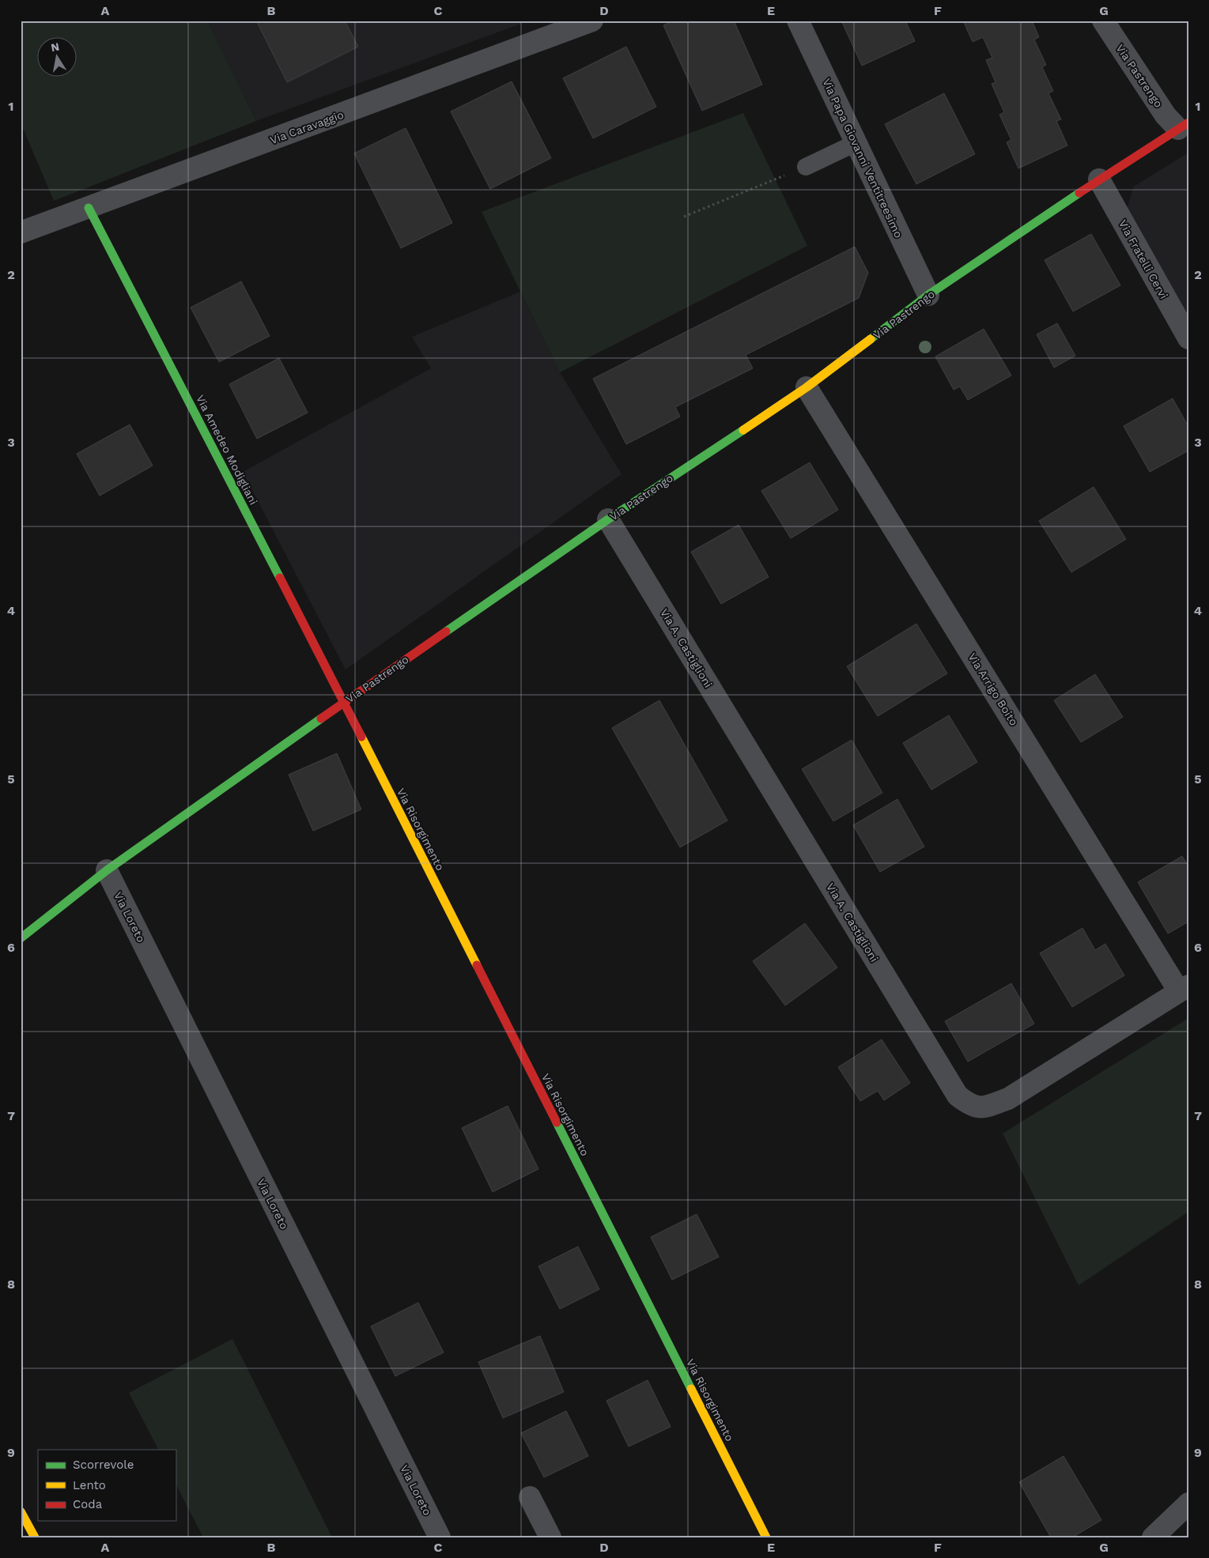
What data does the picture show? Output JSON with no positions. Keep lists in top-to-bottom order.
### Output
{
  "streets": {
    "street": [
      "Via Pastrengo",
      "Via Caravaggio",
      "Via Papa Giovanni Ventitreesimo",
      "Via Fratelli Cervi",
      "Via Amedeo Modigliani",
      "Via A. Castiglioni",
      "Via Arrigo Boito",
      "Via Risorgimento",
      "Via Loreto"
    ]
  },
  "crossings": [
    ["Via Pastrengo", "Via Papa Giovanni Ventitreesimo"],
    ["Via Pastrengo", "Via Fratelli Cervi"],
    ["Via Pastrengo", "Via Amedeo Modigliani"],
    ["Via Pastrengo", "Via A. Castiglioni"],
    ["Via Pastrengo", "Via Arrigo Boito"],
    ["Via Pastrengo", "Via Risorgimento"],
    ["Via Pastrengo", "Via Loreto"],
    ["Via Caravaggio", "Via Amedeo Modigliani"],
    ["Via Amedeo Modigliani", "Via Risorgimento"],
    ["Via A. Castiglioni", "Via Arrigo Boito"]
  ],
  "legend": ["Scorrevole", "Lento", "Coda"],
  "north": "top",
  "grid": {
    "columns": [
      "A",
      "B",
      "C",
      "D",
      "E",
      "F",
      "G"
    ],
    "rows": [
      "1",
      "2",
      "3",
      "4",
      "5",
      "6",
      "7",
      "8",
      "9"
    ]
  }
}
